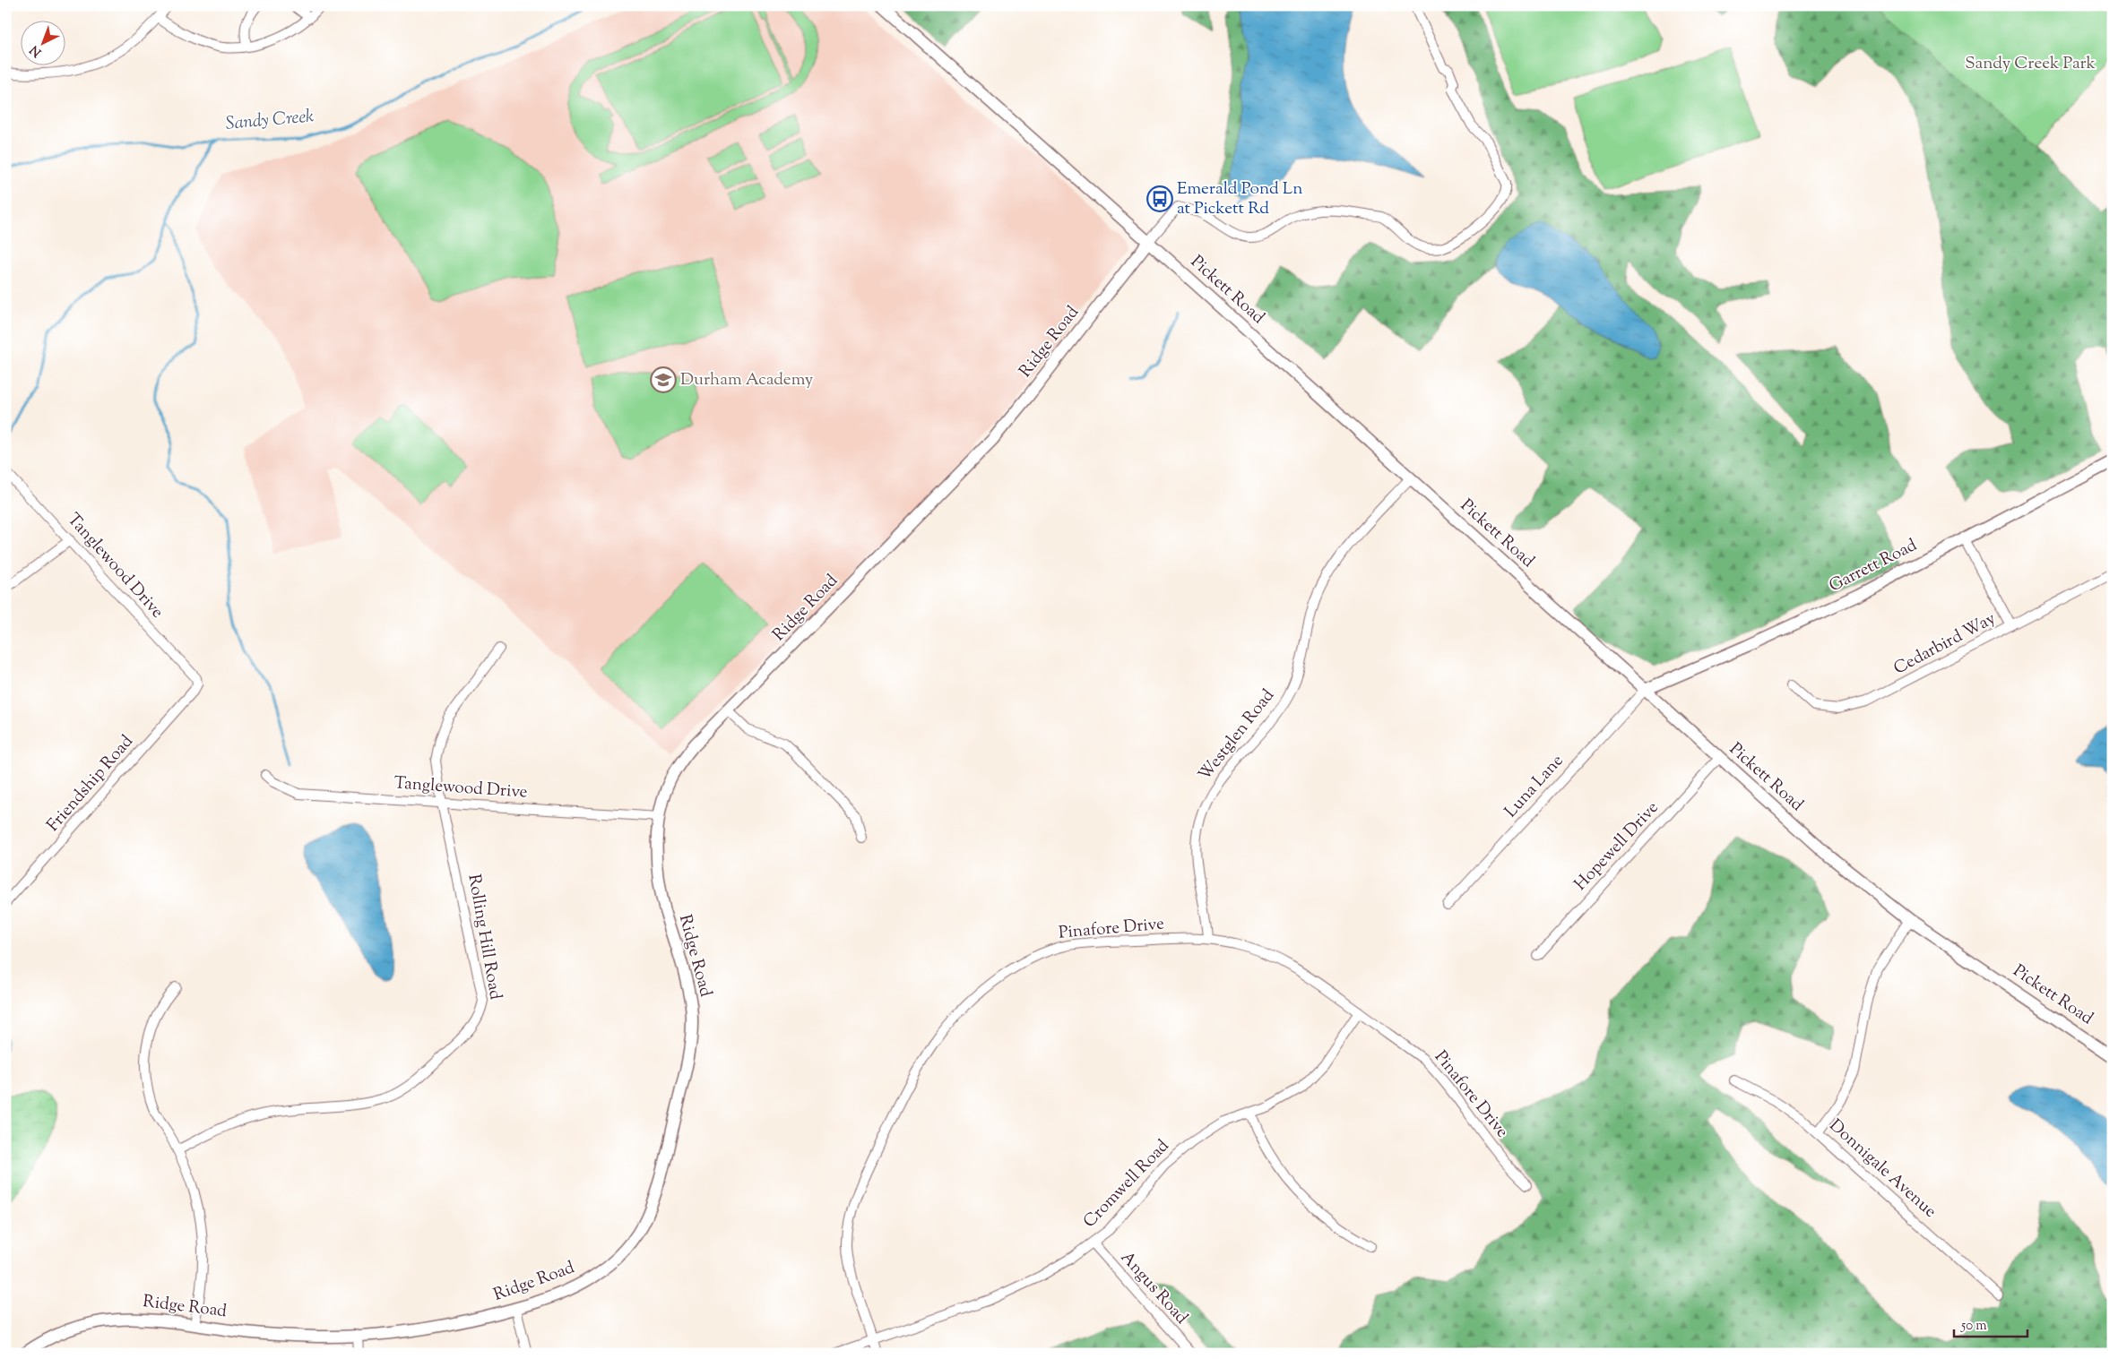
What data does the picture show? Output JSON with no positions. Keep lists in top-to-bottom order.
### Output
{
  "streets": {
    "street": [
      "Pickett Road",
      "Ridge Road",
      "Tanglewood Drive",
      "Garrett Road",
      "Cedarbird Way",
      "Westglen Road",
      "Friendship Road",
      "Luna Lane",
      "Hopewell Drive",
      "Pinafore Drive",
      "Rolling Hill Road",
      "Donnigale Avenue",
      "Cromwell Road",
      "Angus Road"
    ]
  },
  "crossings": [
    ["Pickett Road", "Ridge Road"],
    ["Pickett Road", "Garrett Road"],
    ["Pickett Road", "Westglen Road"],
    ["Pickett Road", "Luna Lane"],
    ["Pickett Road", "Hopewell Drive"],
    ["Ridge Road", "Tanglewood Drive"],
    ["Tanglewood Drive", "Friendship Road"],
    ["Tanglewood Drive", "Rolling Hill Road"],
    ["Garrett Road", "Luna Lane"],
    ["Westglen Road", "Pinafore Drive"],
    ["Pinafore Drive", "Cromwell Road"],
    ["Cromwell Road", "Angus Road"]
  ],
  "water": ["Sandy Creek"],
  "parks": ["Sandy Creek Park"],
  "places": {
    "bus stop": ["Emerald Pond Ln at Pickett Rd"],
    "school or university": ["Durham Academy"]
  },
  "scale_bar": "50 m",
  "north": "bottom left"
}
